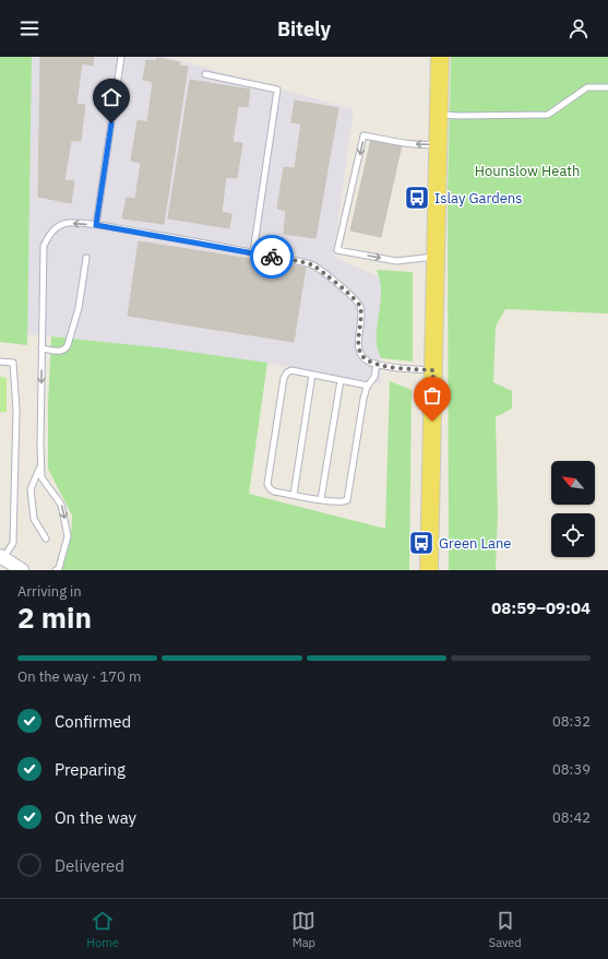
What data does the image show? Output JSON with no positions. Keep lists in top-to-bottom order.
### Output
{
  "parks": ["Hounslow Heath"],
  "places": {
    "bus stop": ["Islay Gardens", "Green Lane"]
  },
  "north": "top left",
  "page": {
    "header": "Bitely",
    "heading": ["2 min", "Arriving in", "08:59–09:04"],
    "bar": "On the way · 170 m",
    "list": [
      ["Confirmed", "08:32"],
      ["Preparing", "08:39"],
      ["On the way", "08:42"],
      "Delivered"
    ],
    "tabs": ["Home", "Map", "Saved"]
  }
}
